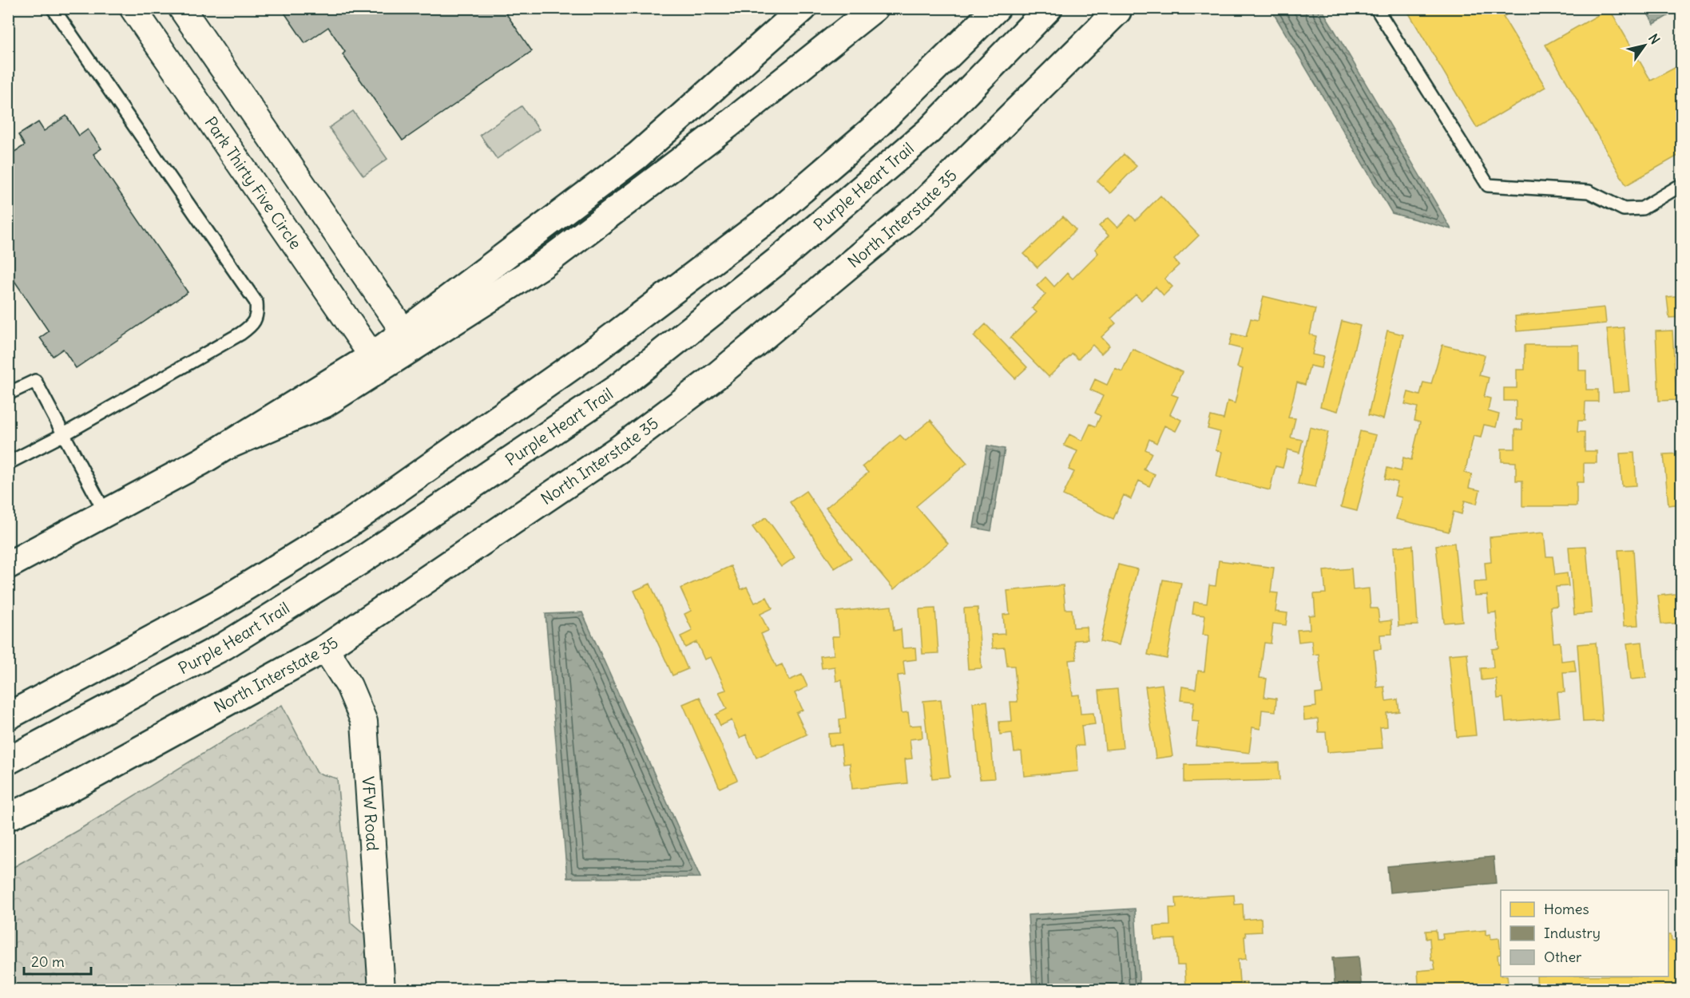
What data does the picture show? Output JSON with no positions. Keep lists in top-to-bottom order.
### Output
{
  "streets": {
    "main road": ["Purple Heart Trail", "North Interstate 35"],
    "street": ["Park Thirty Five Circle", "VFW Road"]
  },
  "crossings": [
    ["North Interstate 35", "VFW Road"]
  ],
  "legend": ["Homes", "Industry", "Other"],
  "scale_bar": "20 m",
  "north": "top right"
}
